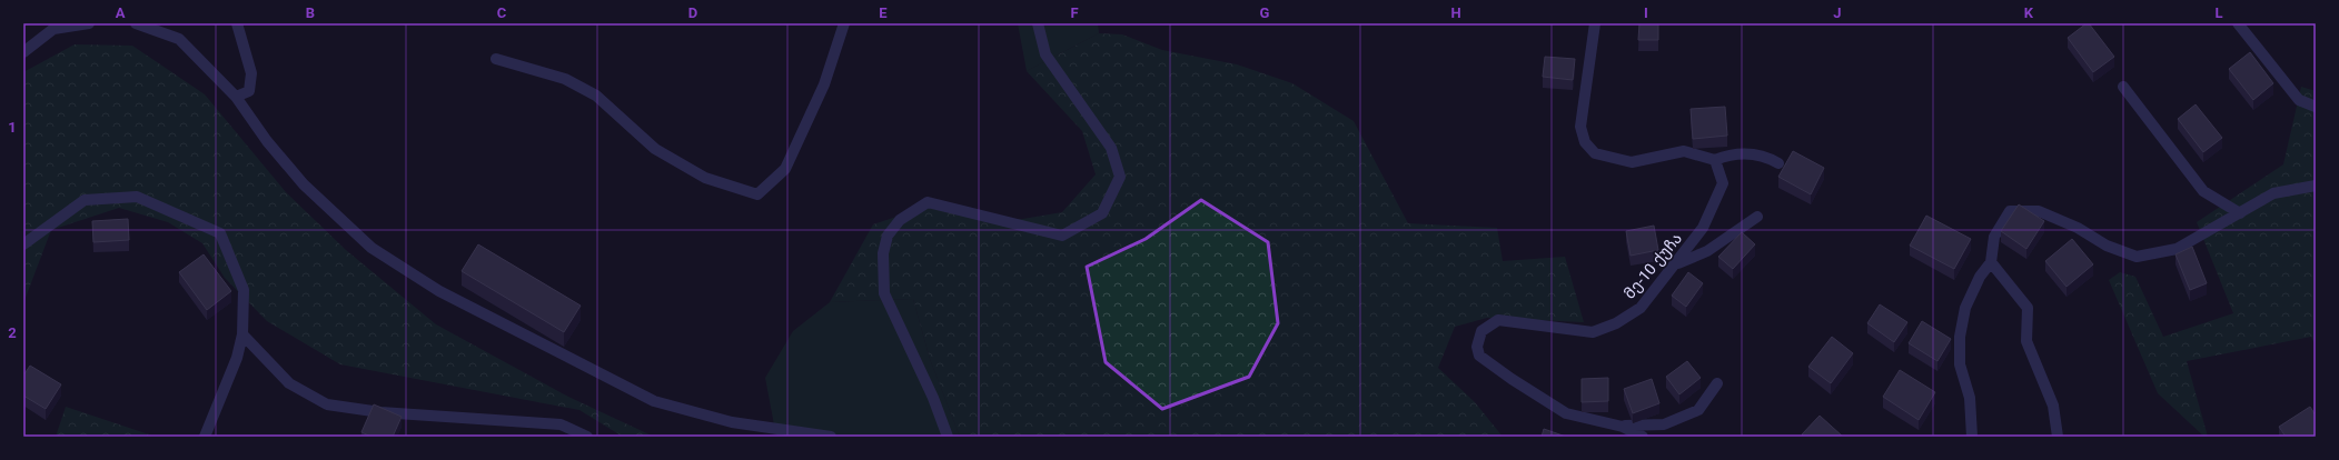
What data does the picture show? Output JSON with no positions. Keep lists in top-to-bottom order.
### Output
{
  "streets": {
    "street": ["მე-10 ქუჩა"]
  },
  "grid": {
    "columns": [
      "A",
      "B",
      "C",
      "D",
      "E",
      "F",
      "G",
      "H",
      "I",
      "J",
      "K",
      "L"
    ],
    "rows": ["1", "2"]
  }
}
